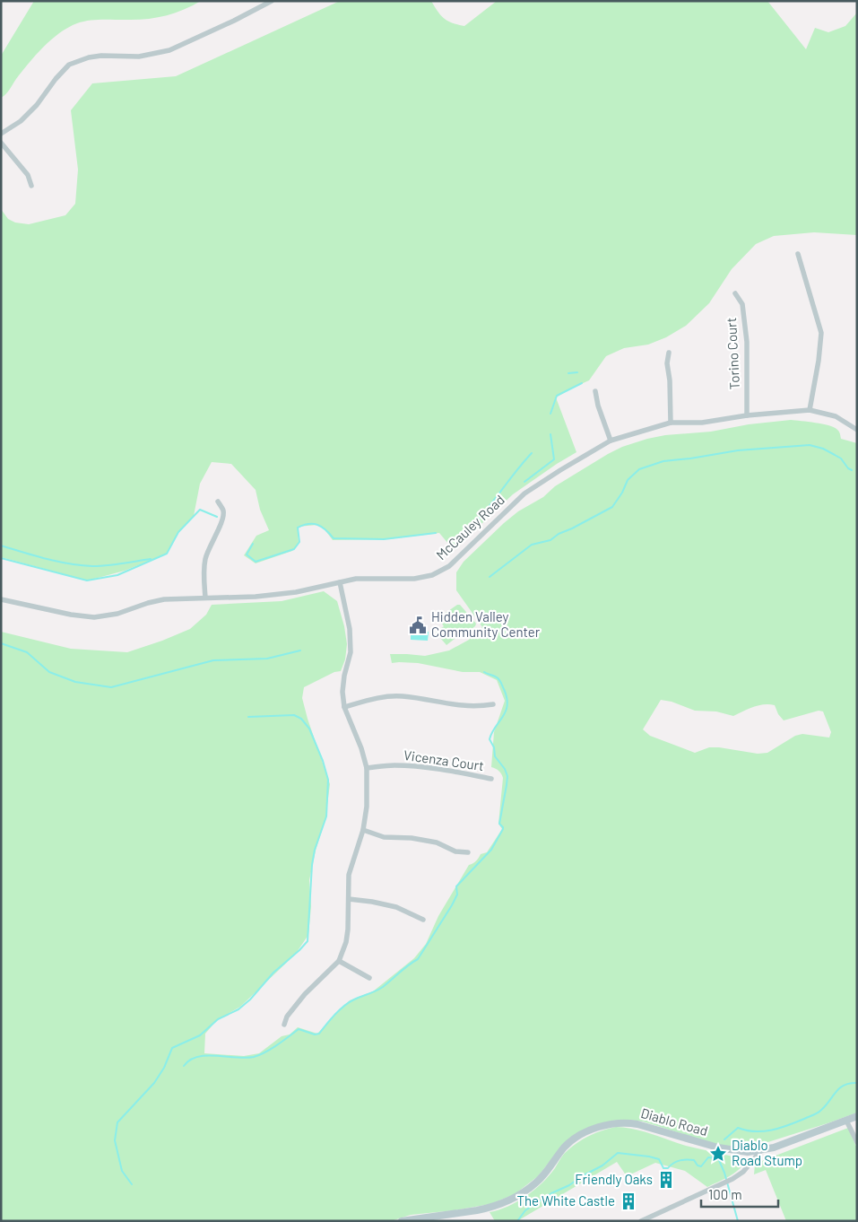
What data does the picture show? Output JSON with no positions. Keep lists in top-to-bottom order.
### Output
{
  "streets": {
    "street": [
      "Torino Court",
      "McCauley Road",
      "Vicenza Court",
      "Diablo Road"
    ]
  },
  "crossings": [
    ["Torino Court", "McCauley Road"]
  ],
  "places": {
    "public building": ["Hidden Valley Community Center"],
    "place": ["Diablo Road Stump"],
    "building": ["Friendly Oaks", "The White Castle"]
  },
  "scale_bar": "100 m"
}
